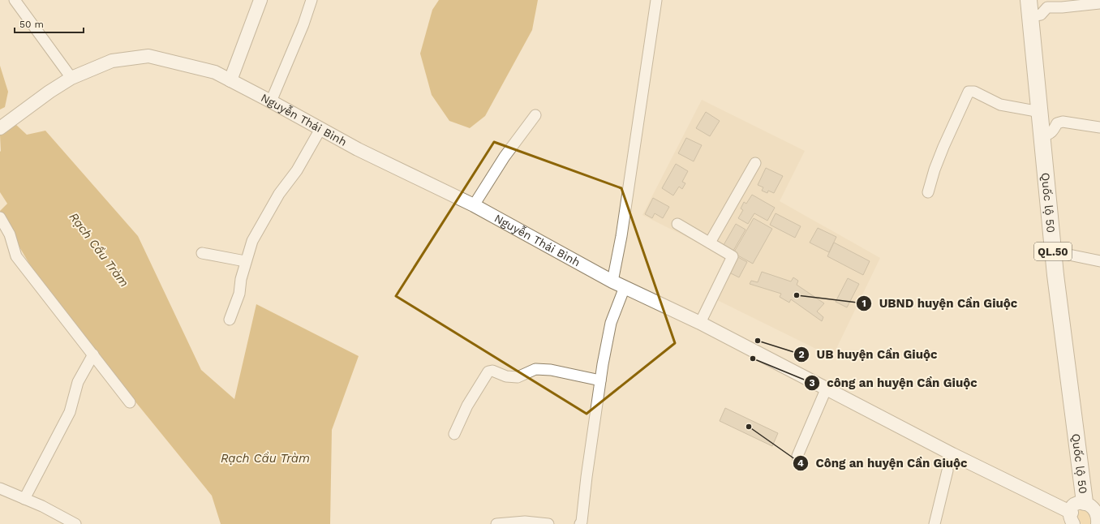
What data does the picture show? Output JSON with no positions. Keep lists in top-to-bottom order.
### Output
{
  "streets": {
    "main road": ["Quốc lộ 50", "QL.50"],
    "street": ["Nguyễn Thái Bình"]
  },
  "water": ["Rạch Cầu Tràm"],
  "places": [
    "UBND huyện Cần Giuộc",
    "UB huyện Cần Giuộc",
    "công an huyện Cần Giuộc",
    "Công an huyện Cần Giuộc"
  ],
  "scale_bar": "50 m"
}
